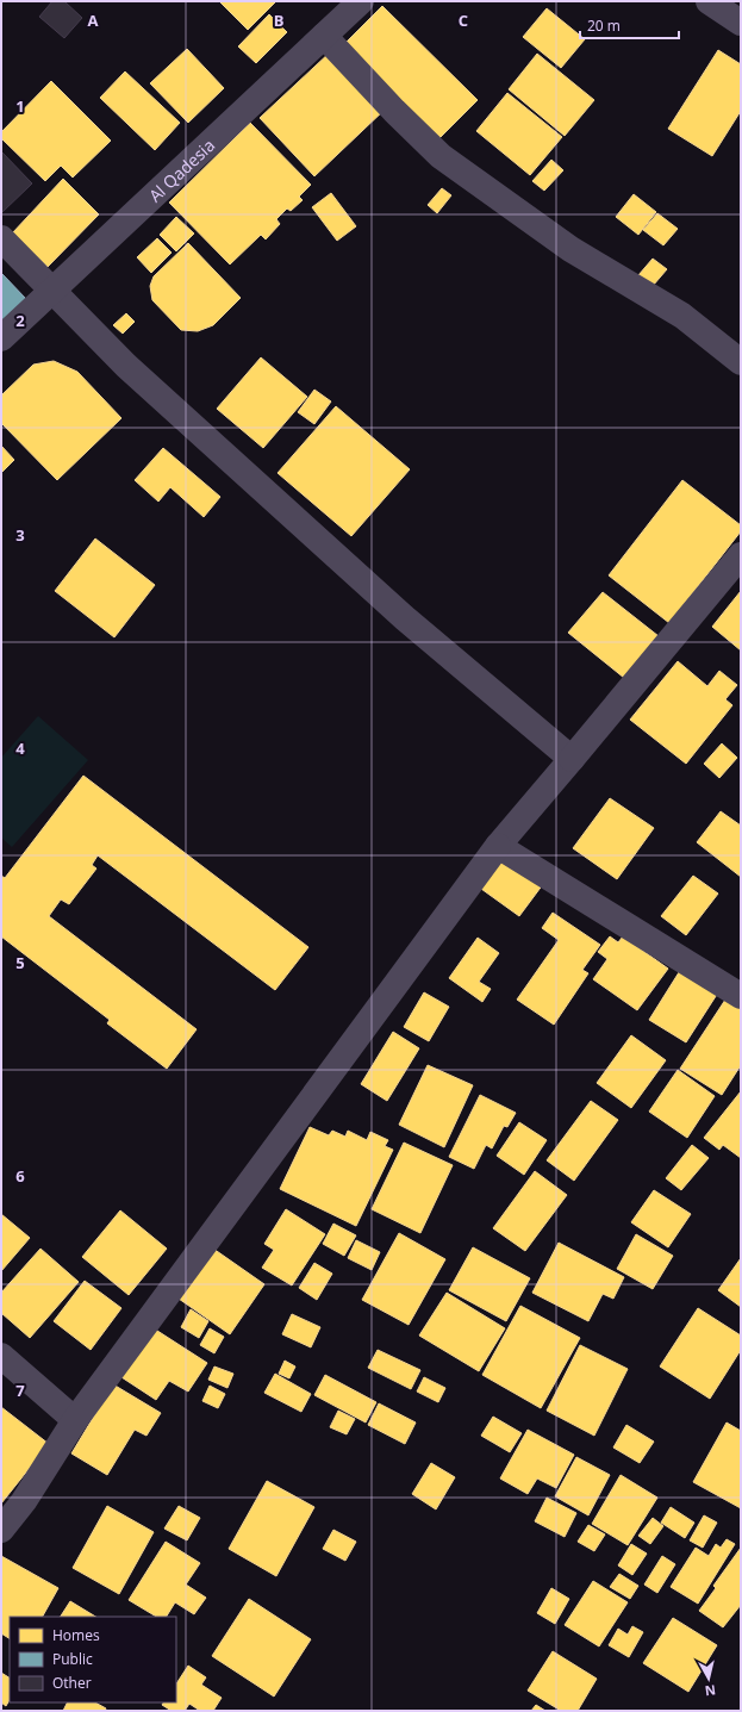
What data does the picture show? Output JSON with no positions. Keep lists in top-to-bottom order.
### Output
{
  "streets": {
    "street": ["Al Qadesia"]
  },
  "legend": ["Homes", "Public", "Other"],
  "scale_bar": "20 m",
  "north": "bottom",
  "grid": {
    "columns": ["A", "B", "C"],
    "rows": [
      "1",
      "2",
      "3",
      "4",
      "5",
      "6",
      "7"
    ]
  }
}
